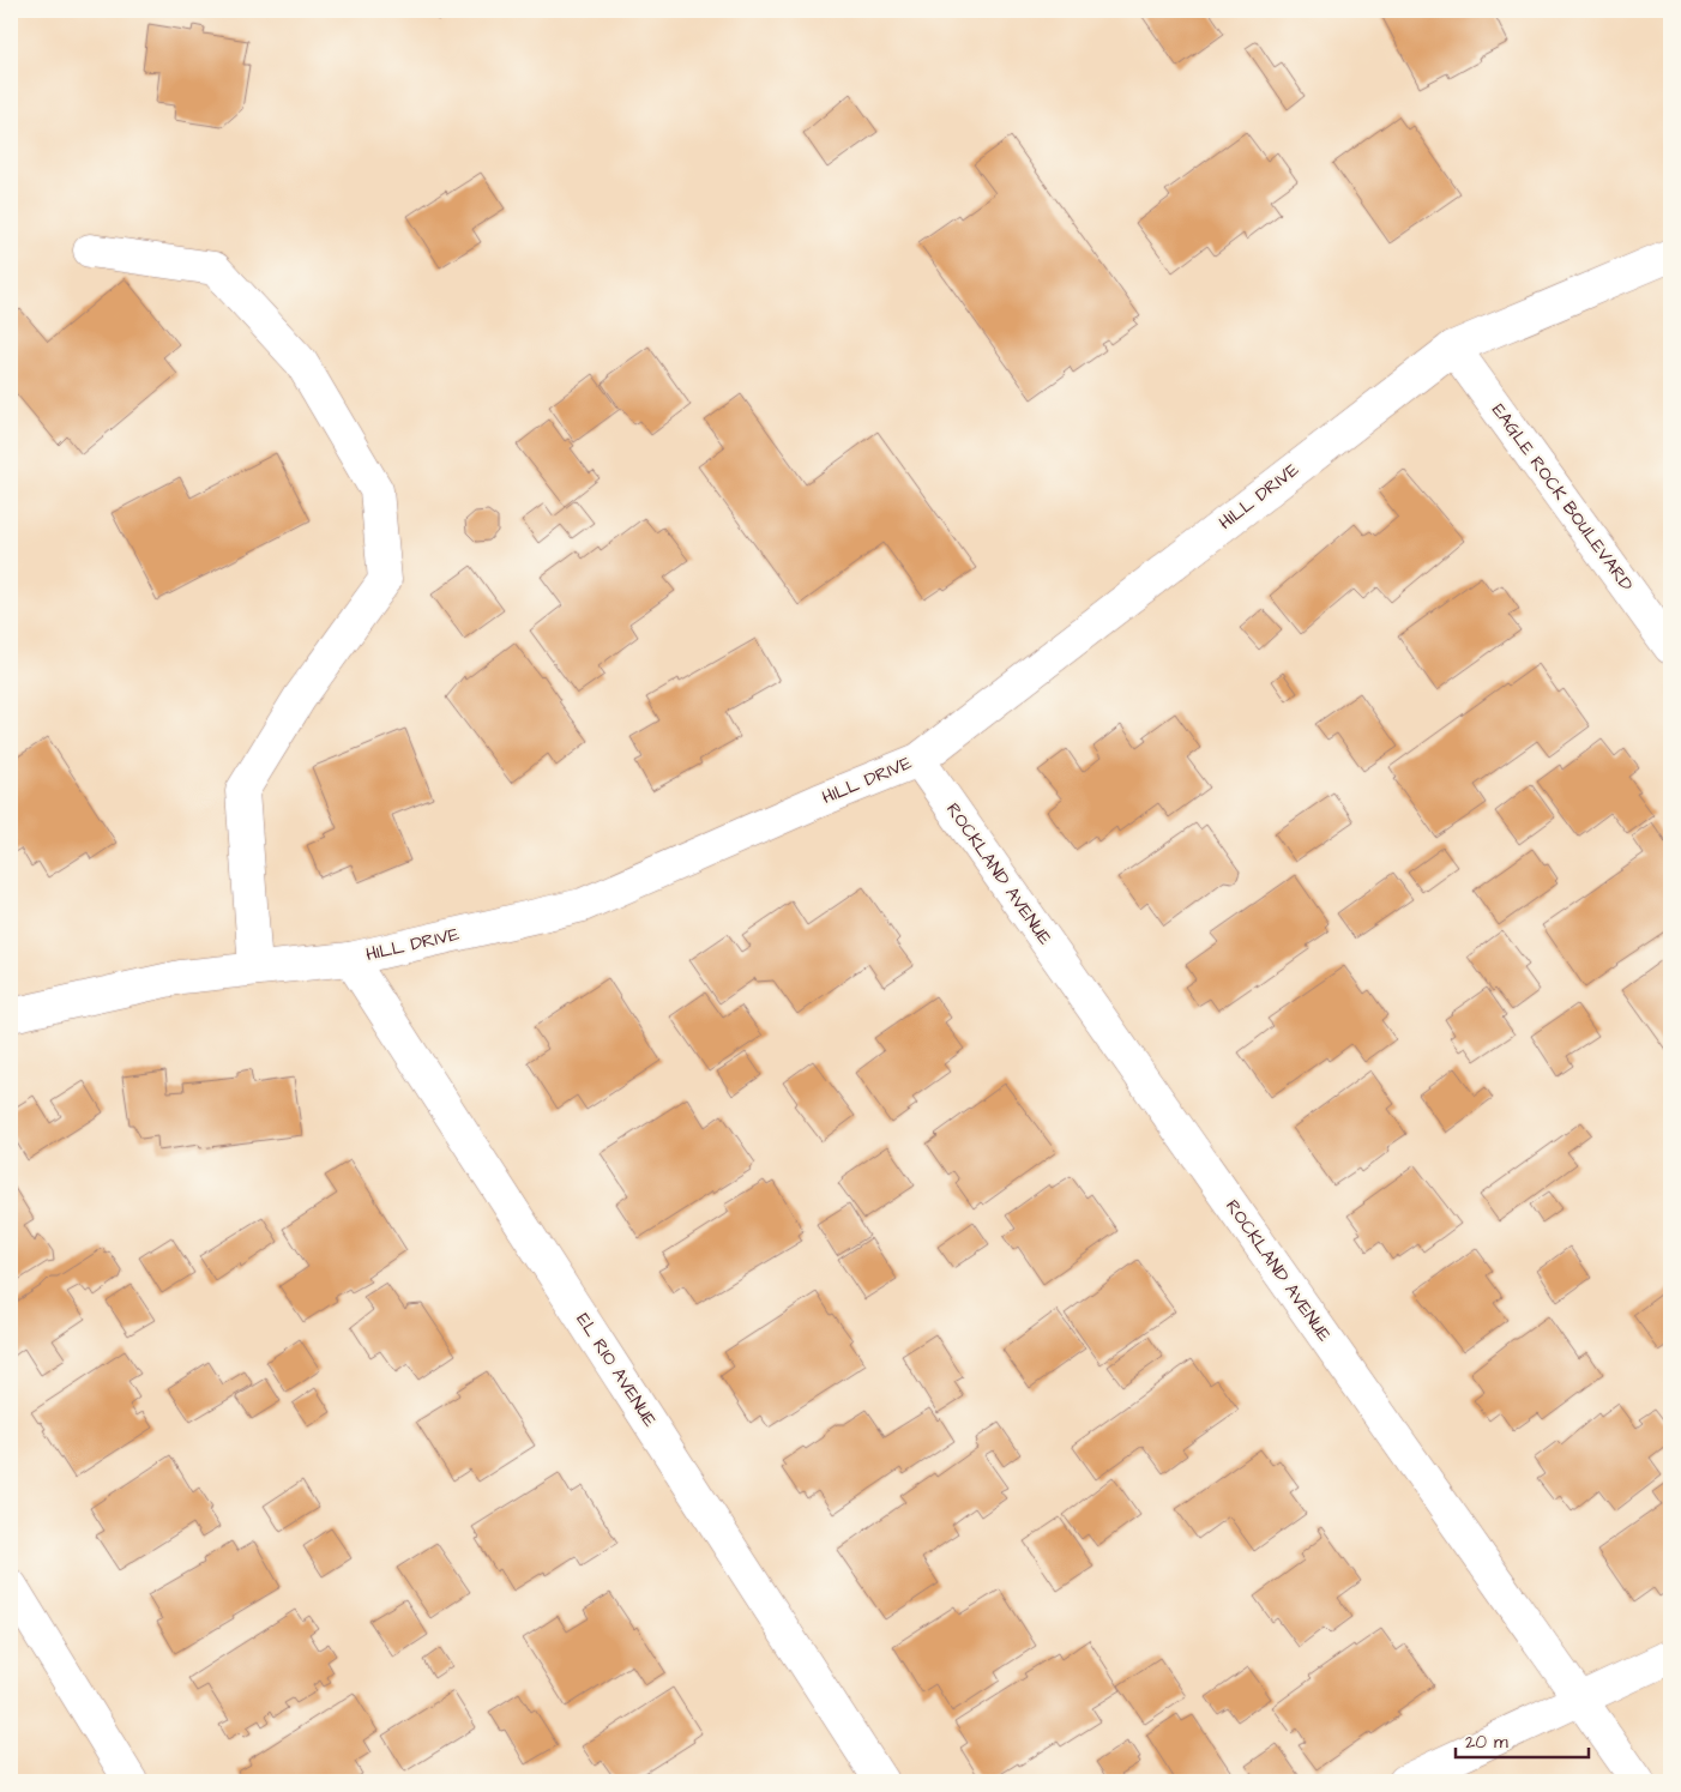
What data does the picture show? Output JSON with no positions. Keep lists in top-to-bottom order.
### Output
{
  "streets": {
    "street": [
      "HILL DRIVE",
      "EAGLE ROCK BOULEVARD",
      "ROCKLAND AVENUE",
      "EL RIO AVENUE"
    ]
  },
  "crossings": [
    ["HILL DRIVE", "EAGLE ROCK BOULEVARD"],
    ["HILL DRIVE", "ROCKLAND AVENUE"],
    ["HILL DRIVE", "EL RIO AVENUE"]
  ],
  "scale_bar": "20 m"
}
